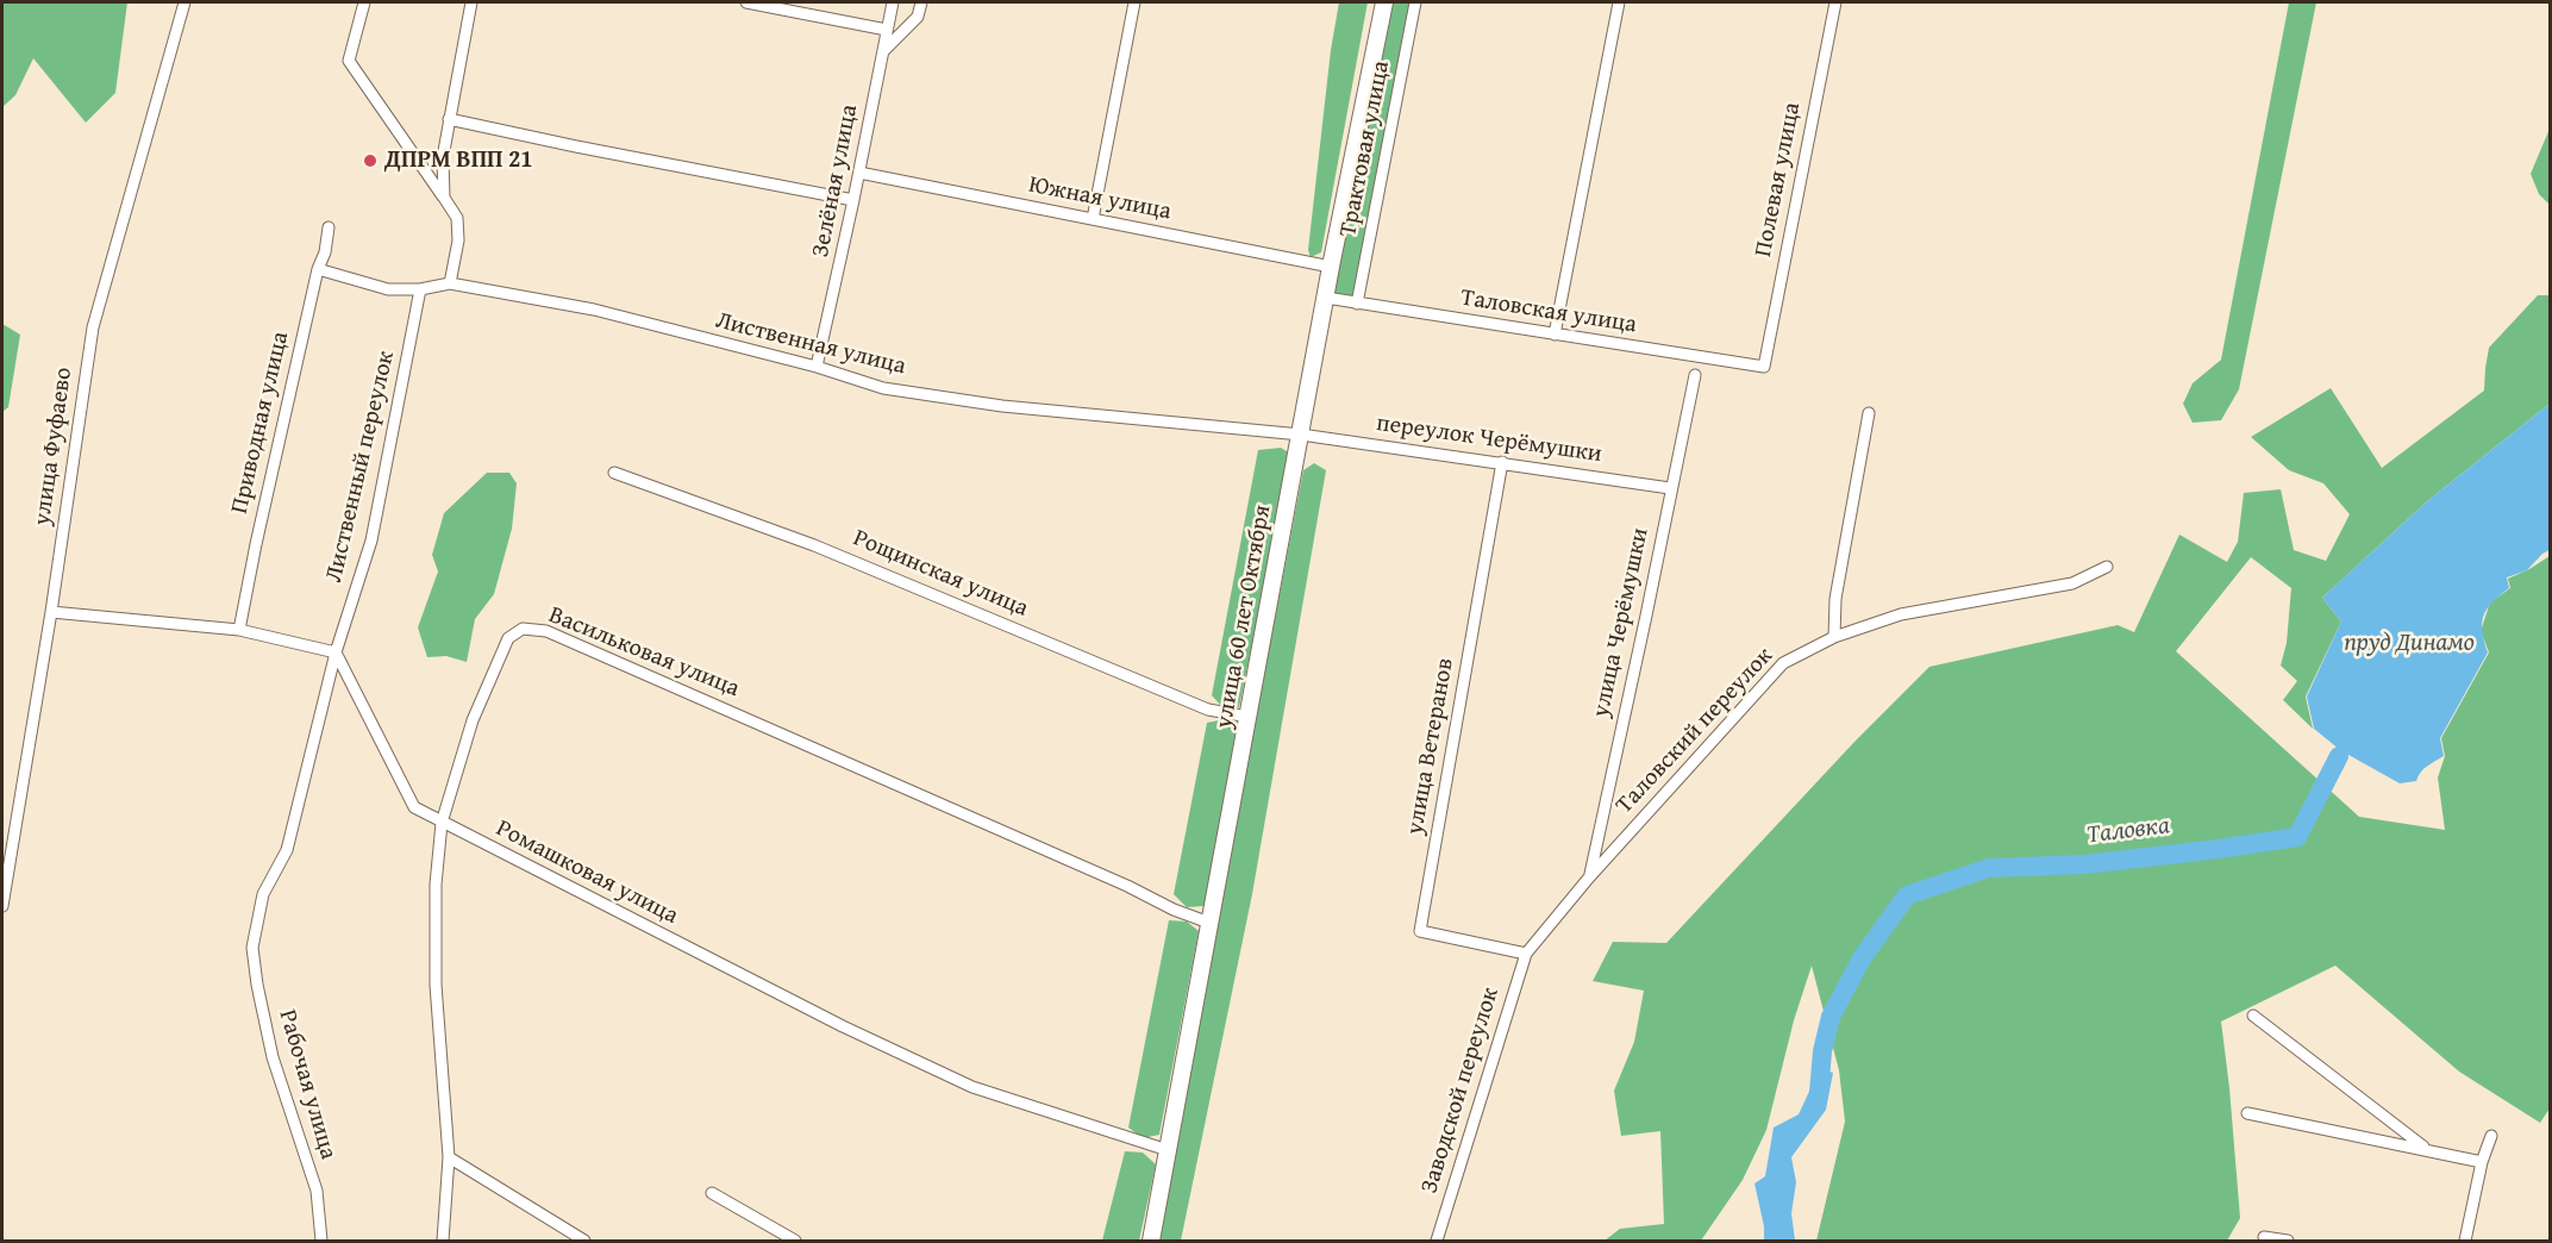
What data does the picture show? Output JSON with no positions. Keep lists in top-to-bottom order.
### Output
{
  "streets": {
    "street": [
      "Трактовая улица",
      "Полевая улица",
      "Зелёная улица",
      "Южная улица",
      "Таловская улица",
      "Лиственная улица",
      "Приводная улица",
      "переулок Черёмушки",
      "улица Фуфаево",
      "Лиственный переулок",
      "Рощинская улица",
      "улица 60 лет Октября",
      "улица Черёмушки",
      "Васильковая улица",
      "Таловский переулок",
      "улица Ветеранов",
      "Ромашковая улица",
      "Рабочая улица",
      "Заводской переулок"
    ]
  },
  "crossings": [
    ["Трактовая улица", "Таловская улица"],
    ["Полевая улица", "Таловская улица"],
    ["Зелёная улица", "Южная улица"],
    ["Зелёная улица", "Лиственная улица"],
    ["Южная улица", "улица 60 лет Октября"],
    ["Таловская улица", "улица 60 лет Октября"],
    ["Лиственная улица", "Приводная улица"],
    ["Лиственная улица", "переулок Черёмушки"],
    ["Лиственная улица", "Лиственный переулок"],
    ["Лиственная улица", "улица 60 лет Октября"],
    ["переулок Черёмушки", "улица 60 лет Октября"],
    ["переулок Черёмушки", "улица Черёмушки"],
    ["переулок Черёмушки", "улица Ветеранов"],
    ["Лиственный переулок", "Ромашковая улица"],
    ["Лиственный переулок", "Рабочая улица"],
    ["Рощинская улица", "улица 60 лет Октября"],
    ["улица 60 лет Октября", "Васильковая улица"],
    ["улица 60 лет Октября", "Ромашковая улица"],
    ["улица Черёмушки", "Таловский переулок"],
    ["Васильковая улица", "Ромашковая улица"],
    ["Таловский переулок", "улица Ветеранов"],
    ["Таловский переулок", "Заводской переулок"],
    ["улица Ветеранов", "Заводской переулок"],
    ["Ромашковая улица", "Рабочая улица"]
  ],
  "water": ["пруд Динамо", "Таловка"],
  "places": ["ДПРМ ВПП 21"]
}
